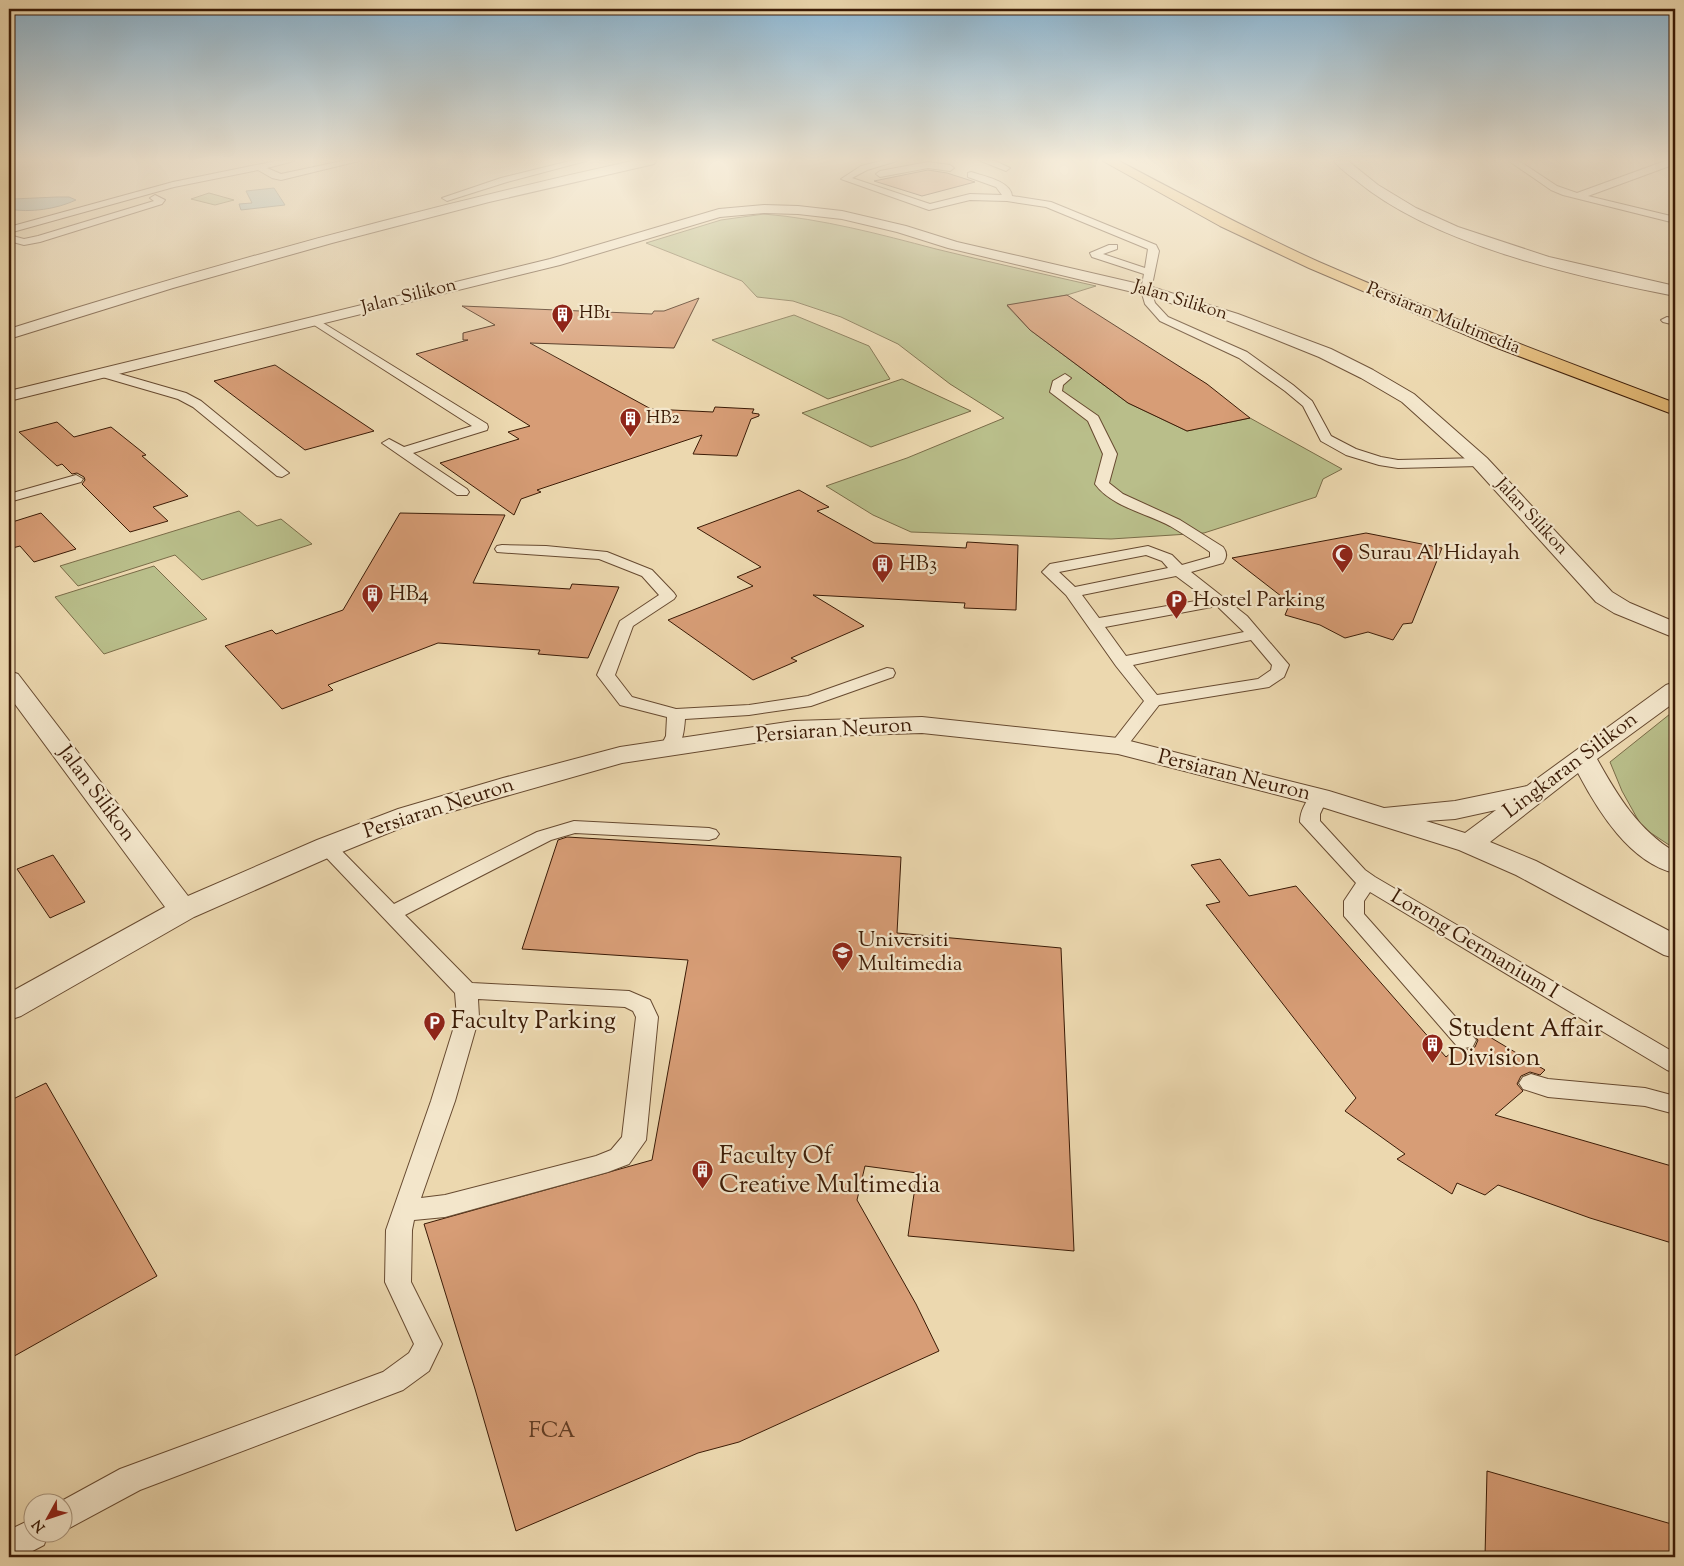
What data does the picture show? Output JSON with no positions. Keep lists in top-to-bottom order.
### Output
{
  "streets": {
    "main road": ["Persiaran Multimedia"],
    "street": ["Jalan Silikon", "Persiaran Neuron", "Lingkaran Silikon"],
    "lane": ["Lorong Germanium I"]
  },
  "crossings": [
    ["Jalan Silikon", "Persiaran Neuron"],
    ["Persiaran Neuron", "Lingkaran Silikon"],
    ["Persiaran Neuron", "Lorong Germanium I"]
  ],
  "places": {
    "building": [
      "HB1",
      "HB2",
      "HB3",
      "HB4",
      "Student Affair Division",
      "Faculty Of Creative Multimedia"
    ],
    "mosque": ["Surau Al Hidayah"],
    "parking": ["Hostel Parking", "Faculty Parking"],
    "school or university": ["Universiti Multimedia"]
  },
  "house_numbers": ["FCA"],
  "north": "bottom left"
}
